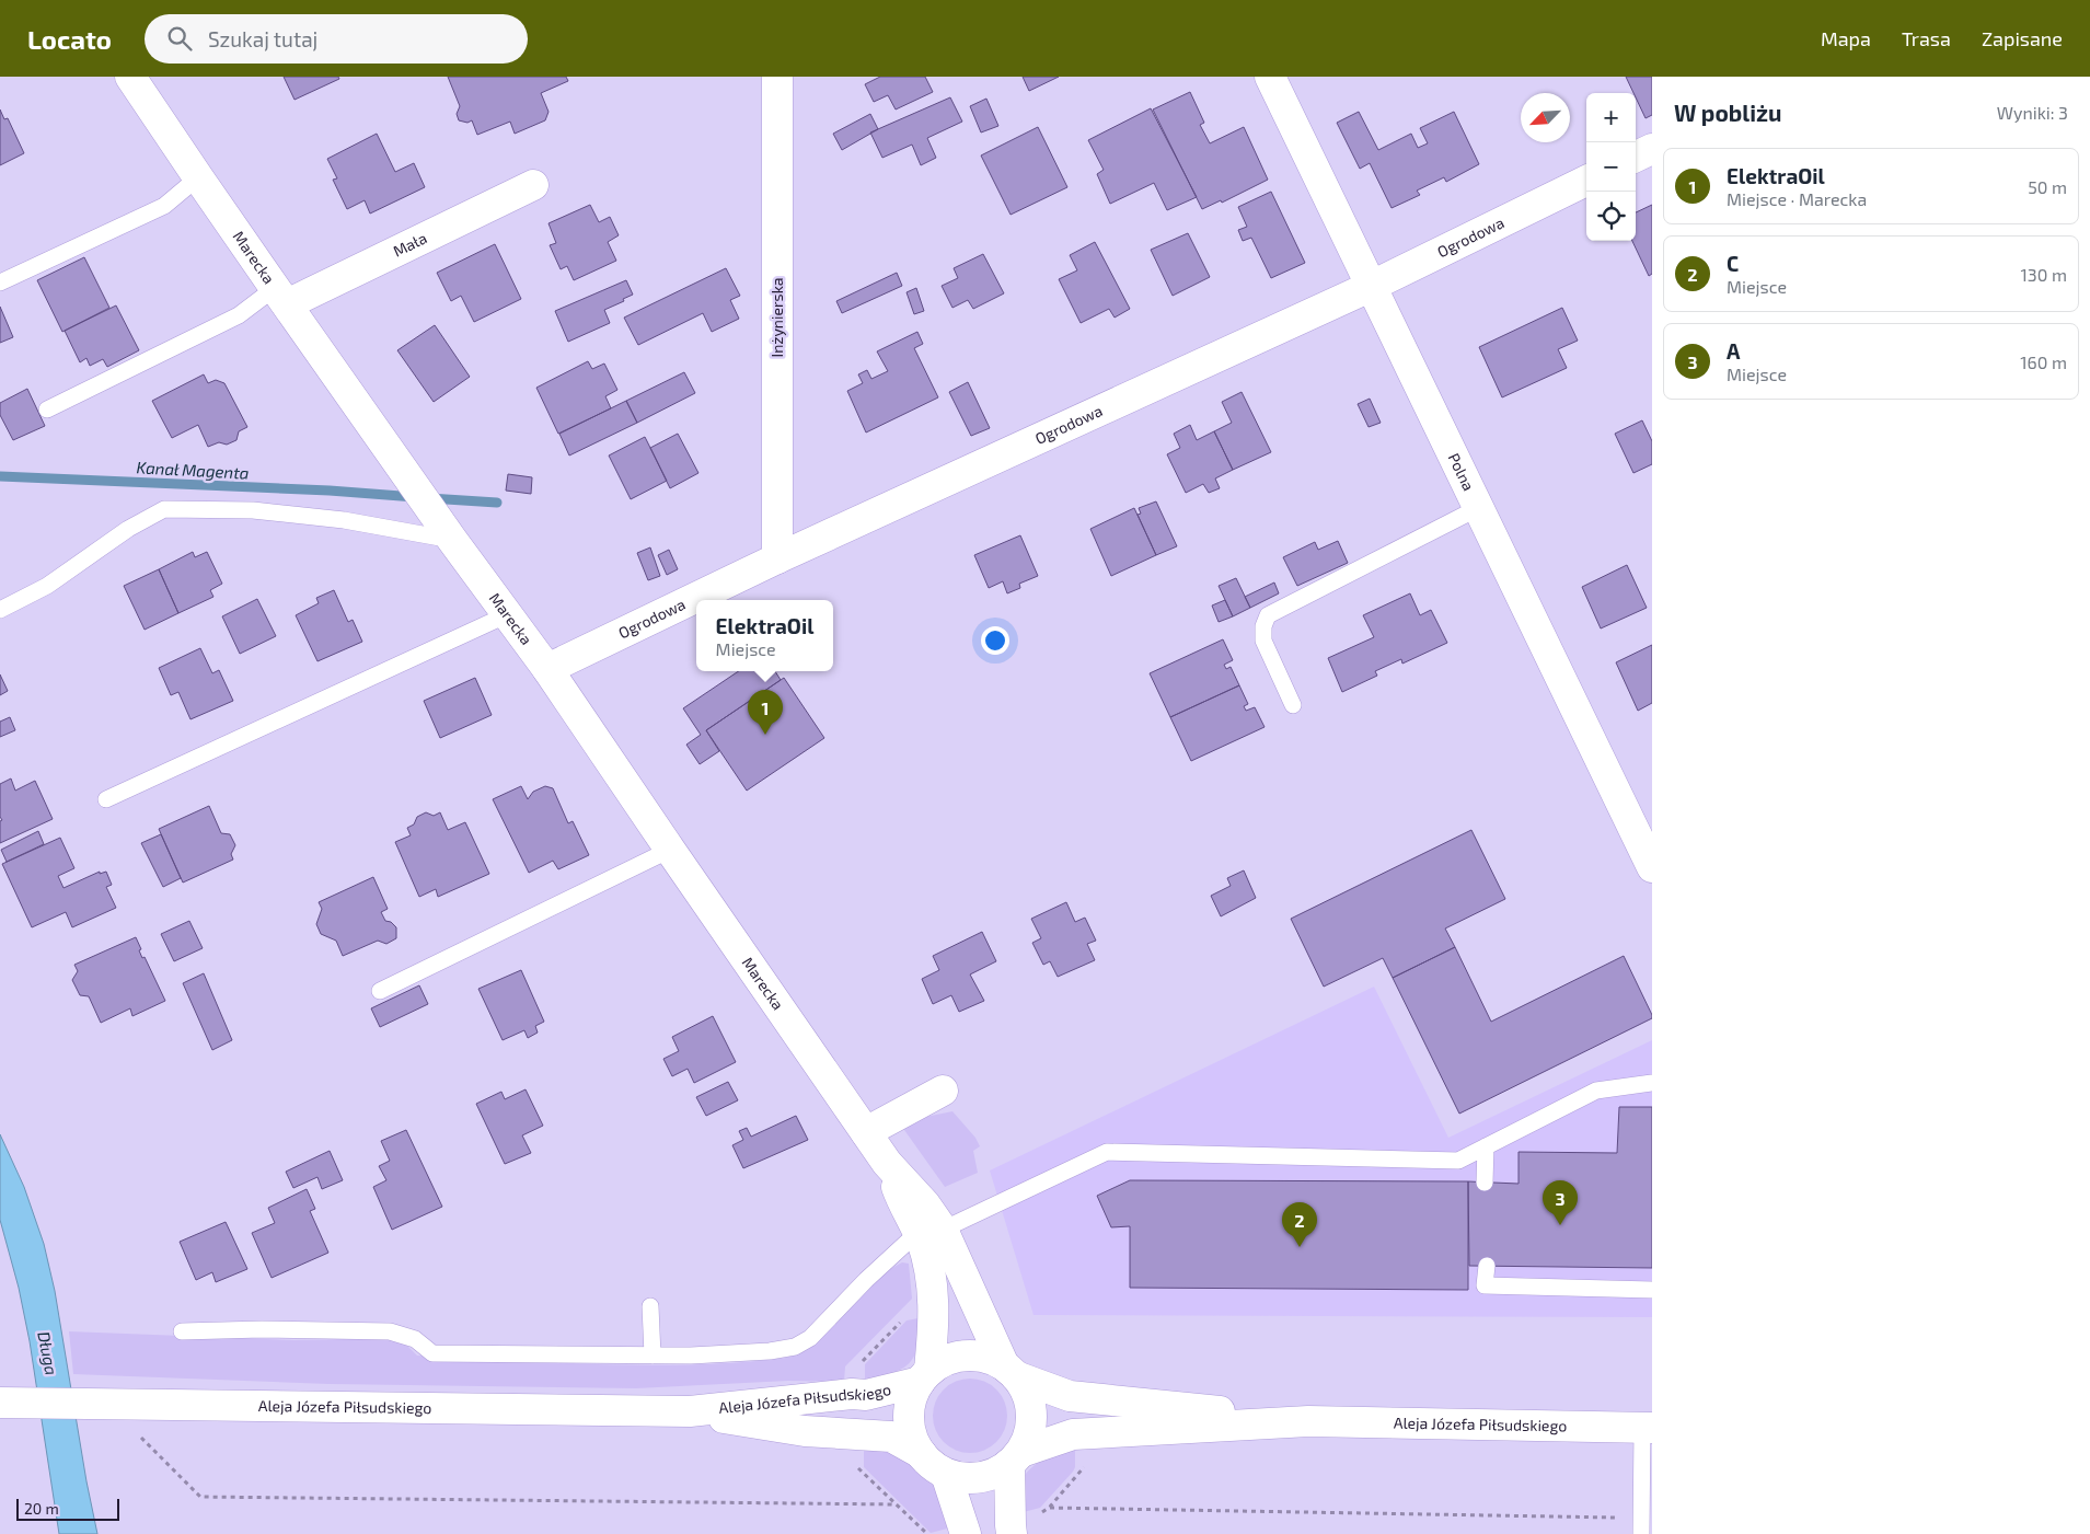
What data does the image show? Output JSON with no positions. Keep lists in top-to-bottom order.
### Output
{
  "streets": {
    "street": [
      "Ogrodowa",
      "Mała",
      "Marecka",
      "Inżynierska",
      "Polna",
      "Aleja Józefa Piłsudskiego"
    ]
  },
  "crossings": [
    ["Ogrodowa", "Marecka"],
    ["Ogrodowa", "Inżynierska"],
    ["Ogrodowa", "Polna"],
    ["Mała", "Marecka"],
    ["Marecka", "Aleja Józefa Piłsudskiego"]
  ],
  "water": ["Kanał Magenta", "Długa"],
  "scale_bar": "20 m",
  "north": "bottom left",
  "page": {
    "header": "Locato",
    "search": "Szukaj tutaj",
    "nav": ["Mapa", "Trasa", "Zapisane"],
    "heading": ["W pobliżu", "Wyniki: 3"],
    "map_buttons": ["+", "−"],
    "list": [
      {
        "mark": "1",
        "name": "ElektraOil",
        "note": "Miejsce · Marecka",
        "value": "50 m"
      },
      {
        "mark": "2",
        "name": "C",
        "note": "Miejsce",
        "value": "130 m"
      },
      {
        "mark": "3",
        "name": "A",
        "note": "Miejsce",
        "value": "160 m"
      }
    ],
    "popup": ["ElektraOil", "Miejsce"],
    "pins": ["1", "3", "2"],
    "scale": "20 m"
  }
}
